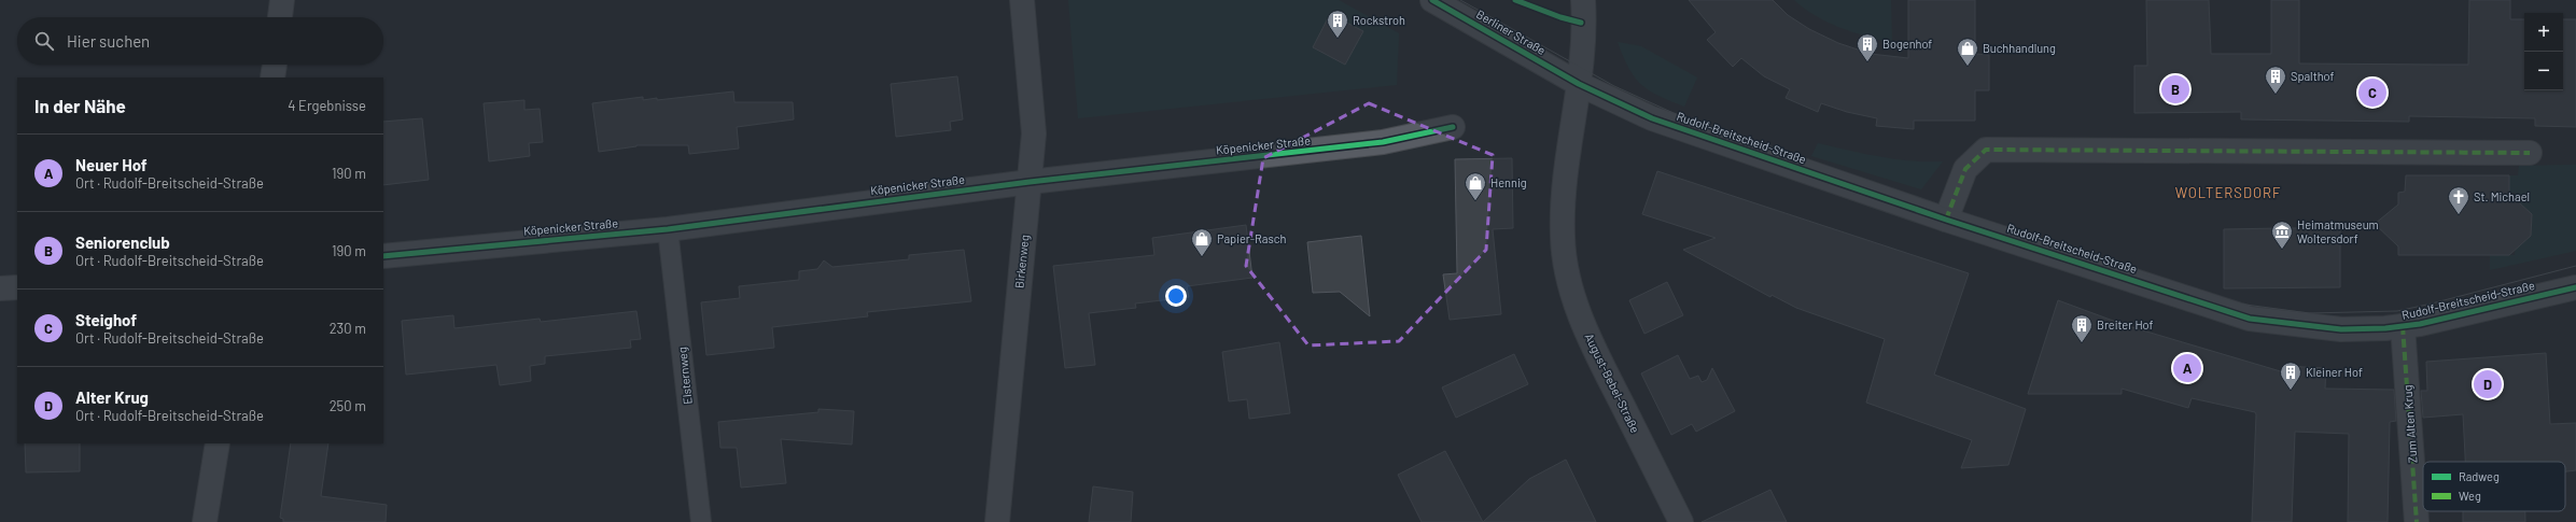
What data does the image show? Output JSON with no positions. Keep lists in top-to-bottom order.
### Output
{
  "streets": {
    "street": [
      "Berliner Straße",
      "Rudolf-Breitscheid-Straße",
      "Köpenicker Straße",
      "Birkenweg",
      "August-Bebel-Straße",
      "Zum Alten Krug"
    ],
    "lane": ["Elsternweg"]
  },
  "crossings": [
    ["Berliner Straße", "Rudolf-Breitscheid-Straße"],
    ["Berliner Straße", "August-Bebel-Straße"],
    ["Rudolf-Breitscheid-Straße", "August-Bebel-Straße"],
    ["Rudolf-Breitscheid-Straße", "Zum Alten Krug"],
    ["Köpenicker Straße", "Birkenweg"],
    ["Köpenicker Straße", "Elsternweg"]
  ],
  "districts": ["WOLTERSDORF"],
  "places": {
    "building": [
      "Rockstroh",
      "Bogenhof",
      "Spalthof",
      "Breiter Hof",
      "Kleiner Hof"
    ],
    "shop": ["Buchhandlung", "Hennig", "Papier-Rasch"],
    "church": ["St. Michael"],
    "museum": ["Heimatmuseum Woltersdorf"]
  },
  "legend": ["Radweg", "Weg"],
  "page": {
    "map_buttons": ["+", "−"],
    "search": "Hier suchen",
    "pins": [
      "B",
      "C",
      "A",
      "D"
    ],
    "heading": ["In der Nähe", "4 Ergebnisse"],
    "list": [
      {
        "mark": "A",
        "name": "Neuer Hof",
        "note": "Ort · Rudolf-Breitscheid-Straße",
        "value": "190 m"
      },
      {
        "mark": "B",
        "name": "Seniorenclub",
        "note": "Ort · Rudolf-Breitscheid-Straße",
        "value": "190 m"
      },
      {
        "mark": "C",
        "name": "Steighof",
        "note": "Ort · Rudolf-Breitscheid-Straße",
        "value": "230 m"
      },
      {
        "mark": "D",
        "name": "Alter Krug",
        "note": "Ort · Rudolf-Breitscheid-Straße",
        "value": "250 m"
      }
    ]
  }
}
